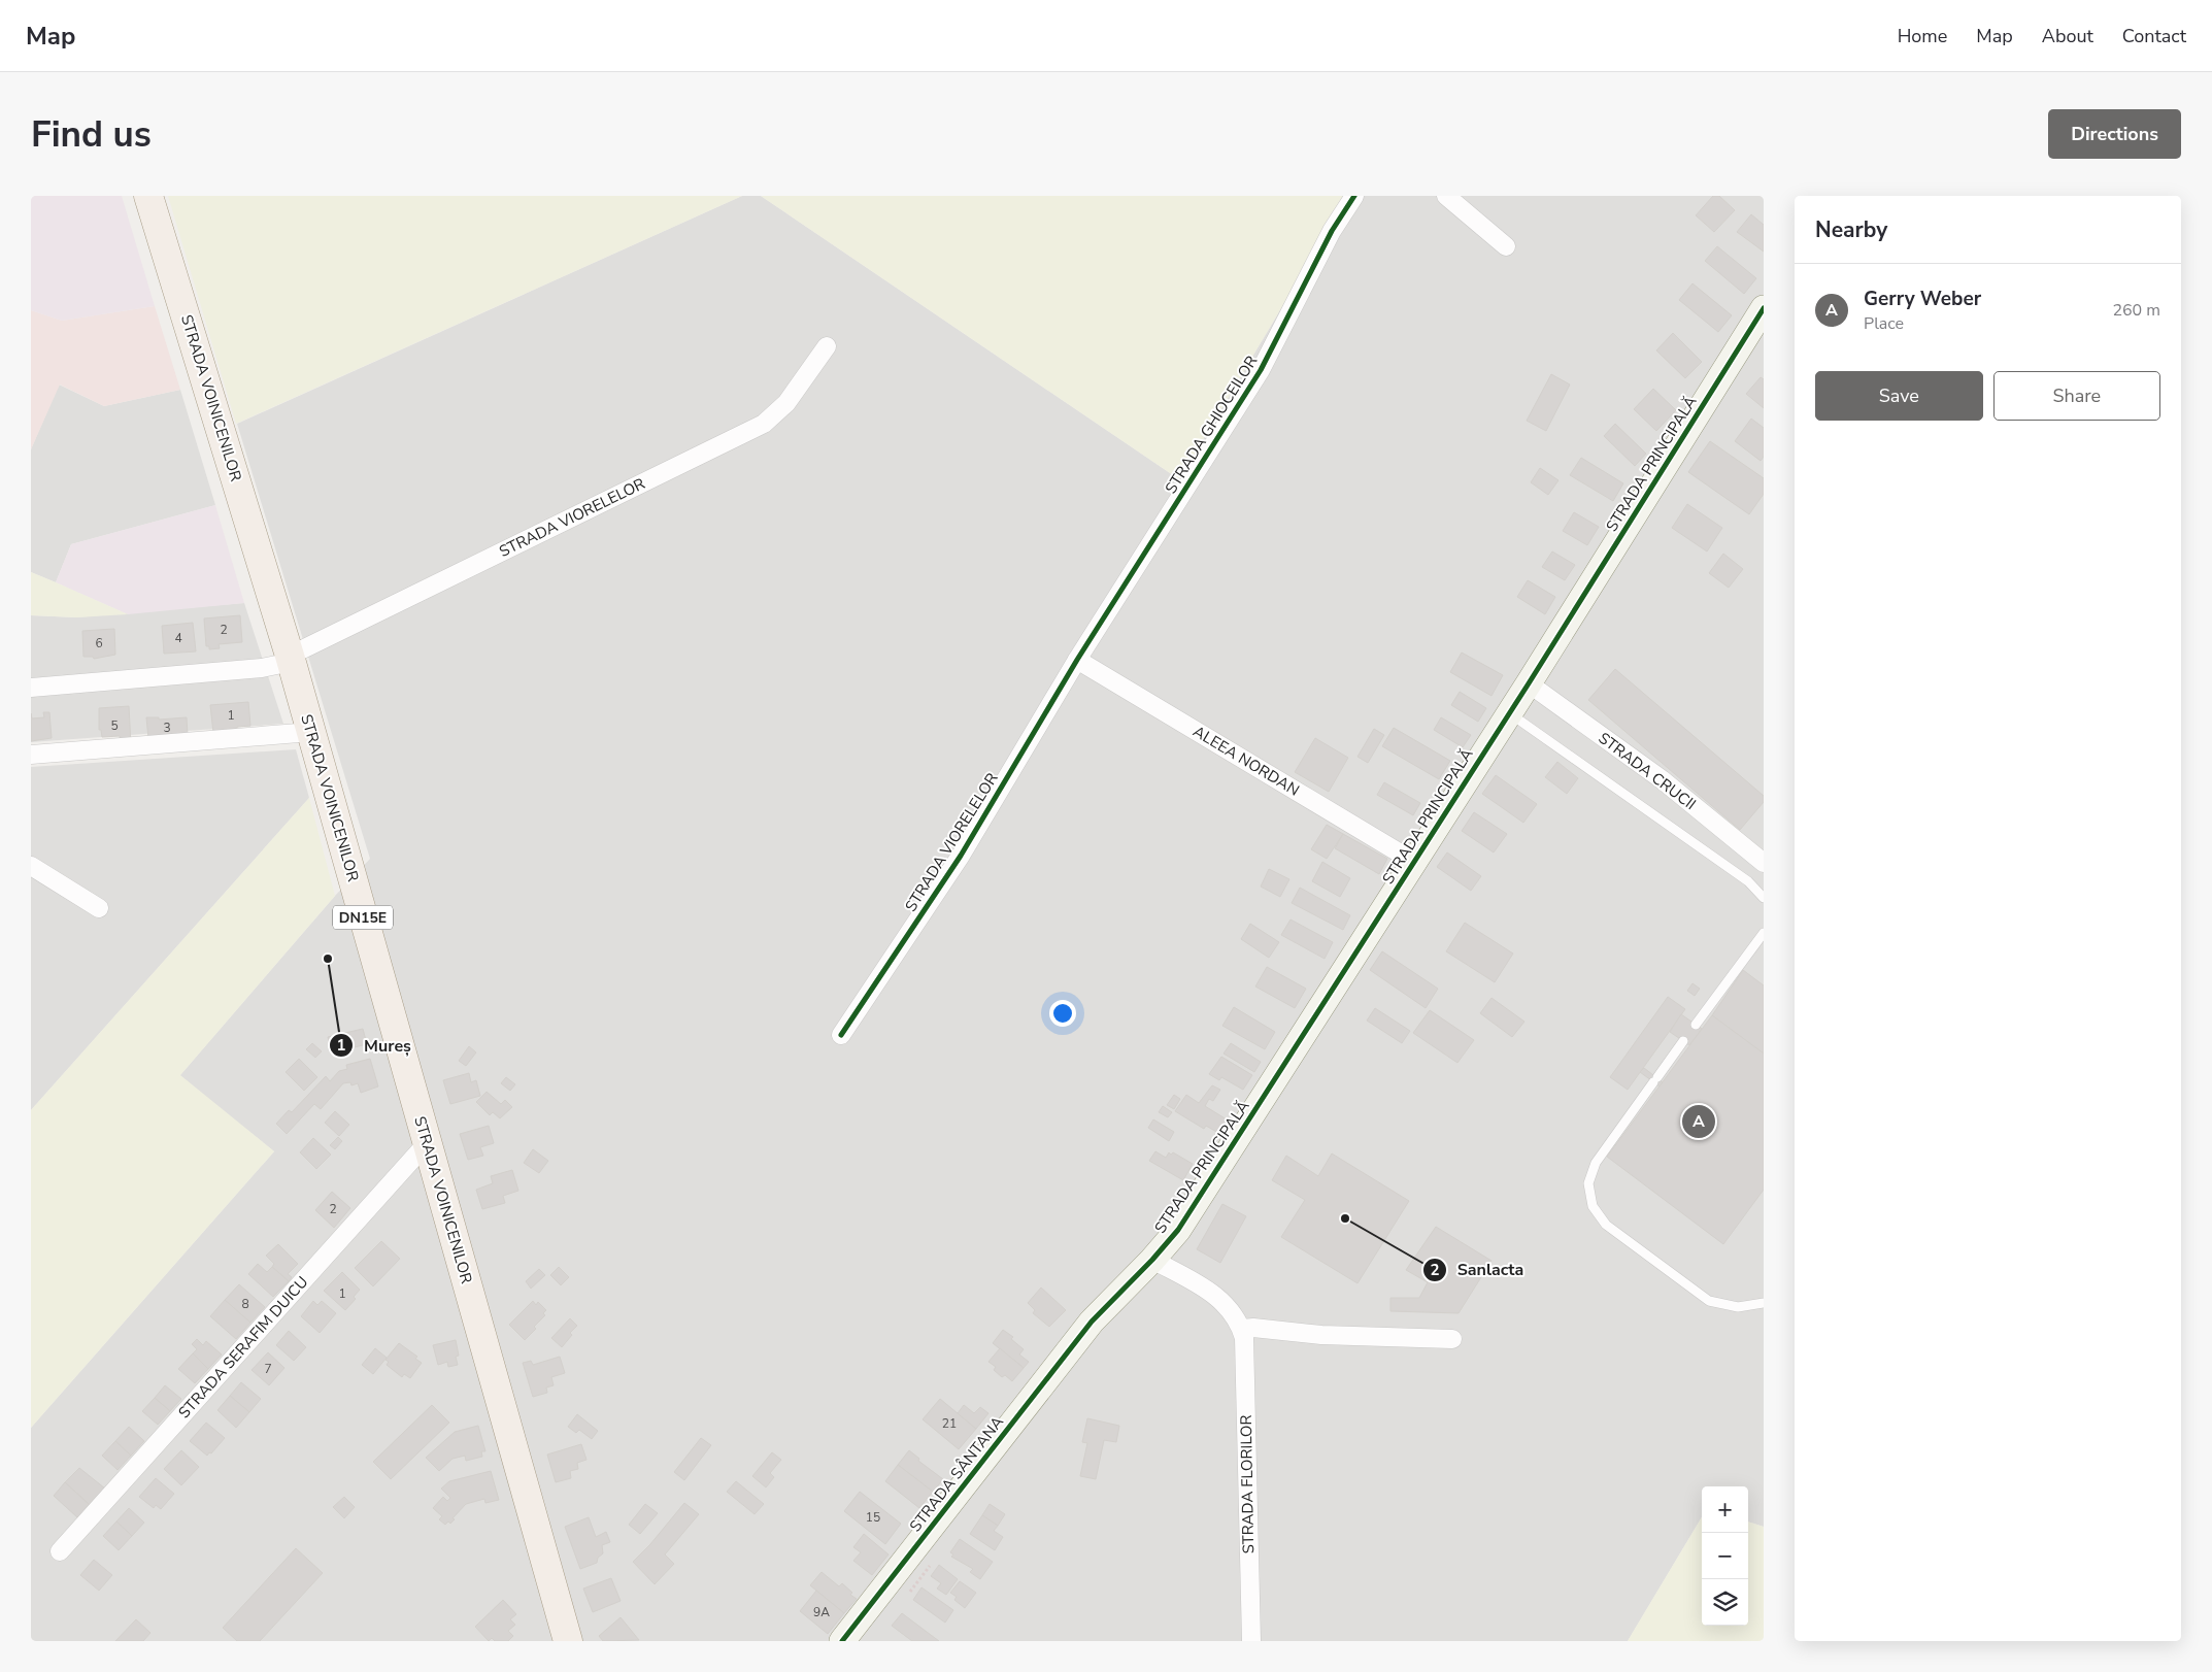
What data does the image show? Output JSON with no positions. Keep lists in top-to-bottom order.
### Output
{
  "streets": {
    "main road": ["STRADA VOINICENILOR", "DN15E"],
    "street": [
      "STRADA GHIOCEILOR",
      "STRADA PRINCIPALĂ",
      "STRADA VIORELELOR",
      "ALEEA NORDAN",
      "STRADA CRUCII",
      "STRADA SERAFIM DUICU",
      "STRADA SÂNTANA",
      "STRADA FLORILOR"
    ]
  },
  "crossings": [
    ["STRADA VOINICENILOR", "STRADA VIORELELOR"],
    ["STRADA VOINICENILOR", "STRADA SERAFIM DUICU"],
    ["STRADA GHIOCEILOR", "STRADA VIORELELOR"],
    ["STRADA GHIOCEILOR", "ALEEA NORDAN"],
    ["STRADA PRINCIPALĂ", "ALEEA NORDAN"],
    ["STRADA PRINCIPALĂ", "STRADA CRUCII"],
    ["STRADA PRINCIPALĂ", "STRADA SÂNTANA"],
    ["STRADA PRINCIPALĂ", "STRADA FLORILOR"],
    ["STRADA VIORELELOR", "ALEEA NORDAN"]
  ],
  "places": ["Mureș", "Sanlacta"],
  "house_numbers": [
    "2",
    "4",
    "6",
    "1",
    "5",
    "3",
    "2",
    "1",
    "8",
    "7",
    "21",
    "15",
    "9A"
  ],
  "page": {
    "header": "Map",
    "nav": [
      "Home",
      "Map",
      "About",
      "Contact"
    ],
    "buttons": [
      "Directions",
      ["Save", "Share"]
    ],
    "title": "Find us",
    "heading": "Nearby",
    "list": [
      {
        "mark": "A",
        "name": "Gerry Weber",
        "note": "Place",
        "value": "260 m"
      }
    ],
    "pins": "A",
    "map_buttons": ["+", "−"]
  }
}
